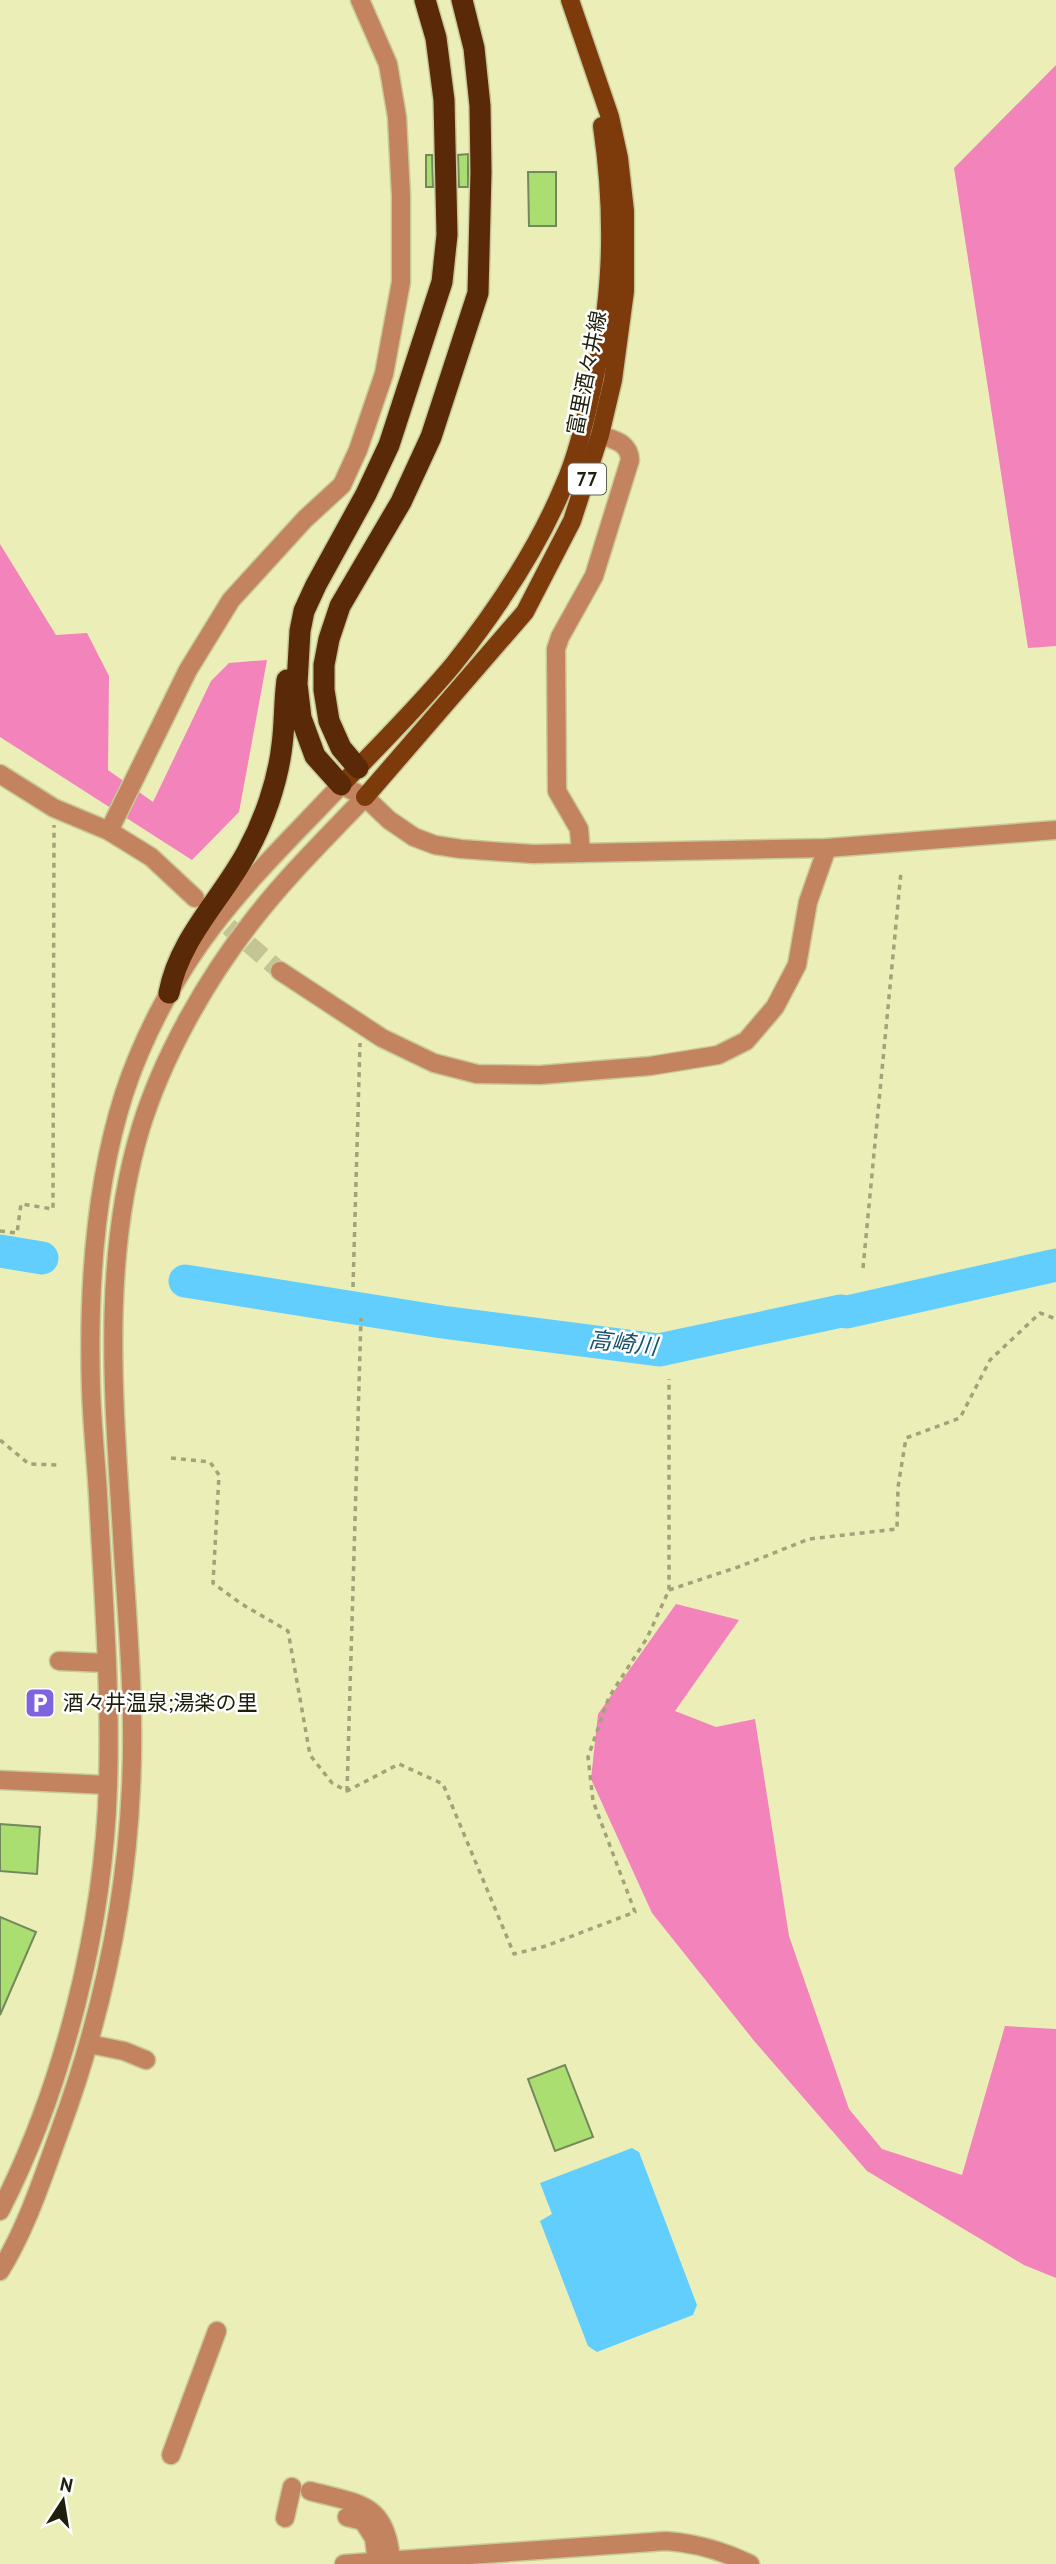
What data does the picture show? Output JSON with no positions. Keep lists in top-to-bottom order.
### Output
{
  "streets": {
    "main road": ["富里酒々井線", "77"]
  },
  "water": ["高崎川"],
  "places": {
    "parking": ["酒々井温泉;湯楽の里"]
  },
  "north": "top"
}
